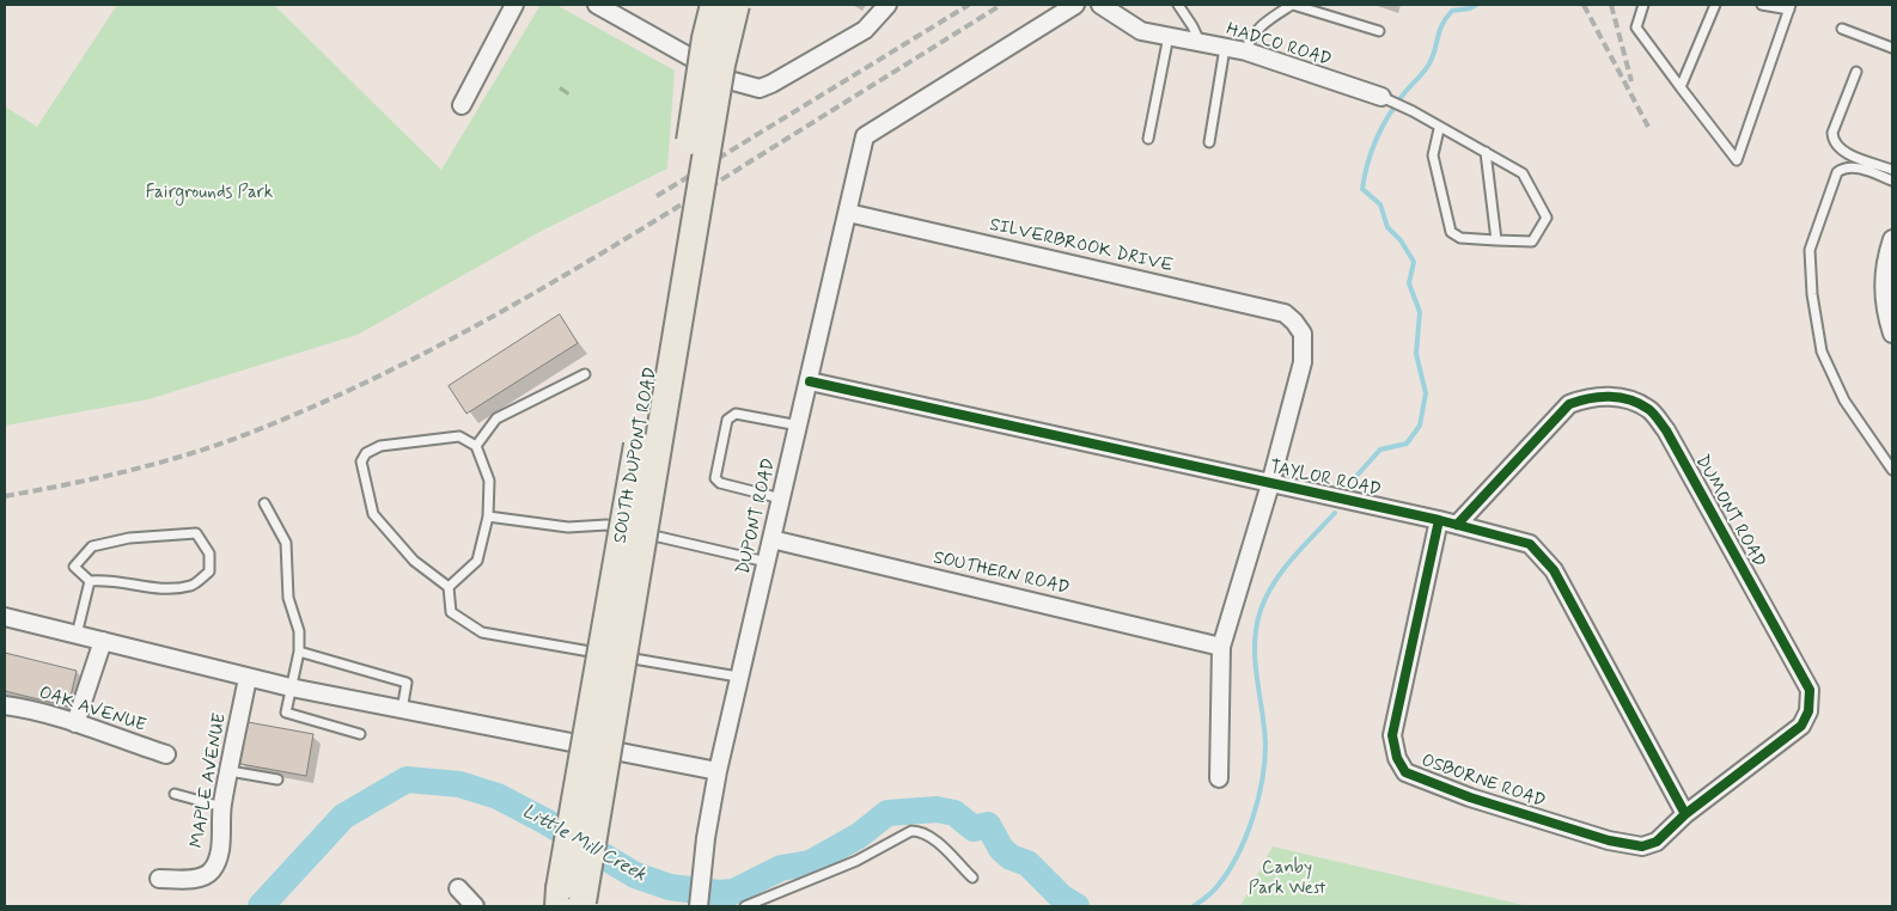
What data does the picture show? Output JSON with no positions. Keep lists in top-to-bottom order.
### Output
{
  "streets": {
    "main road": ["SOUTH DUPONT ROAD"],
    "street": [
      "HADCO ROAD",
      "SILVERBROOK DRIVE",
      "TAYLOR ROAD",
      "DUMONT ROAD",
      "DUPONT ROAD",
      "SOUTHERN ROAD",
      "OAK AVENUE",
      "MAPLE AVENUE",
      "OSBORNE ROAD"
    ]
  },
  "crossings": [
    ["SILVERBROOK DRIVE", "TAYLOR ROAD"],
    ["SILVERBROOK DRIVE", "DUPONT ROAD"],
    ["TAYLOR ROAD", "DUMONT ROAD"],
    ["TAYLOR ROAD", "DUPONT ROAD"],
    ["TAYLOR ROAD", "OSBORNE ROAD"],
    ["DUMONT ROAD", "OSBORNE ROAD"],
    ["DUPONT ROAD", "SOUTHERN ROAD"]
  ],
  "water": ["Little Mill Creek"],
  "parks": ["Fairgrounds Park", "Canby Park West"]
}
